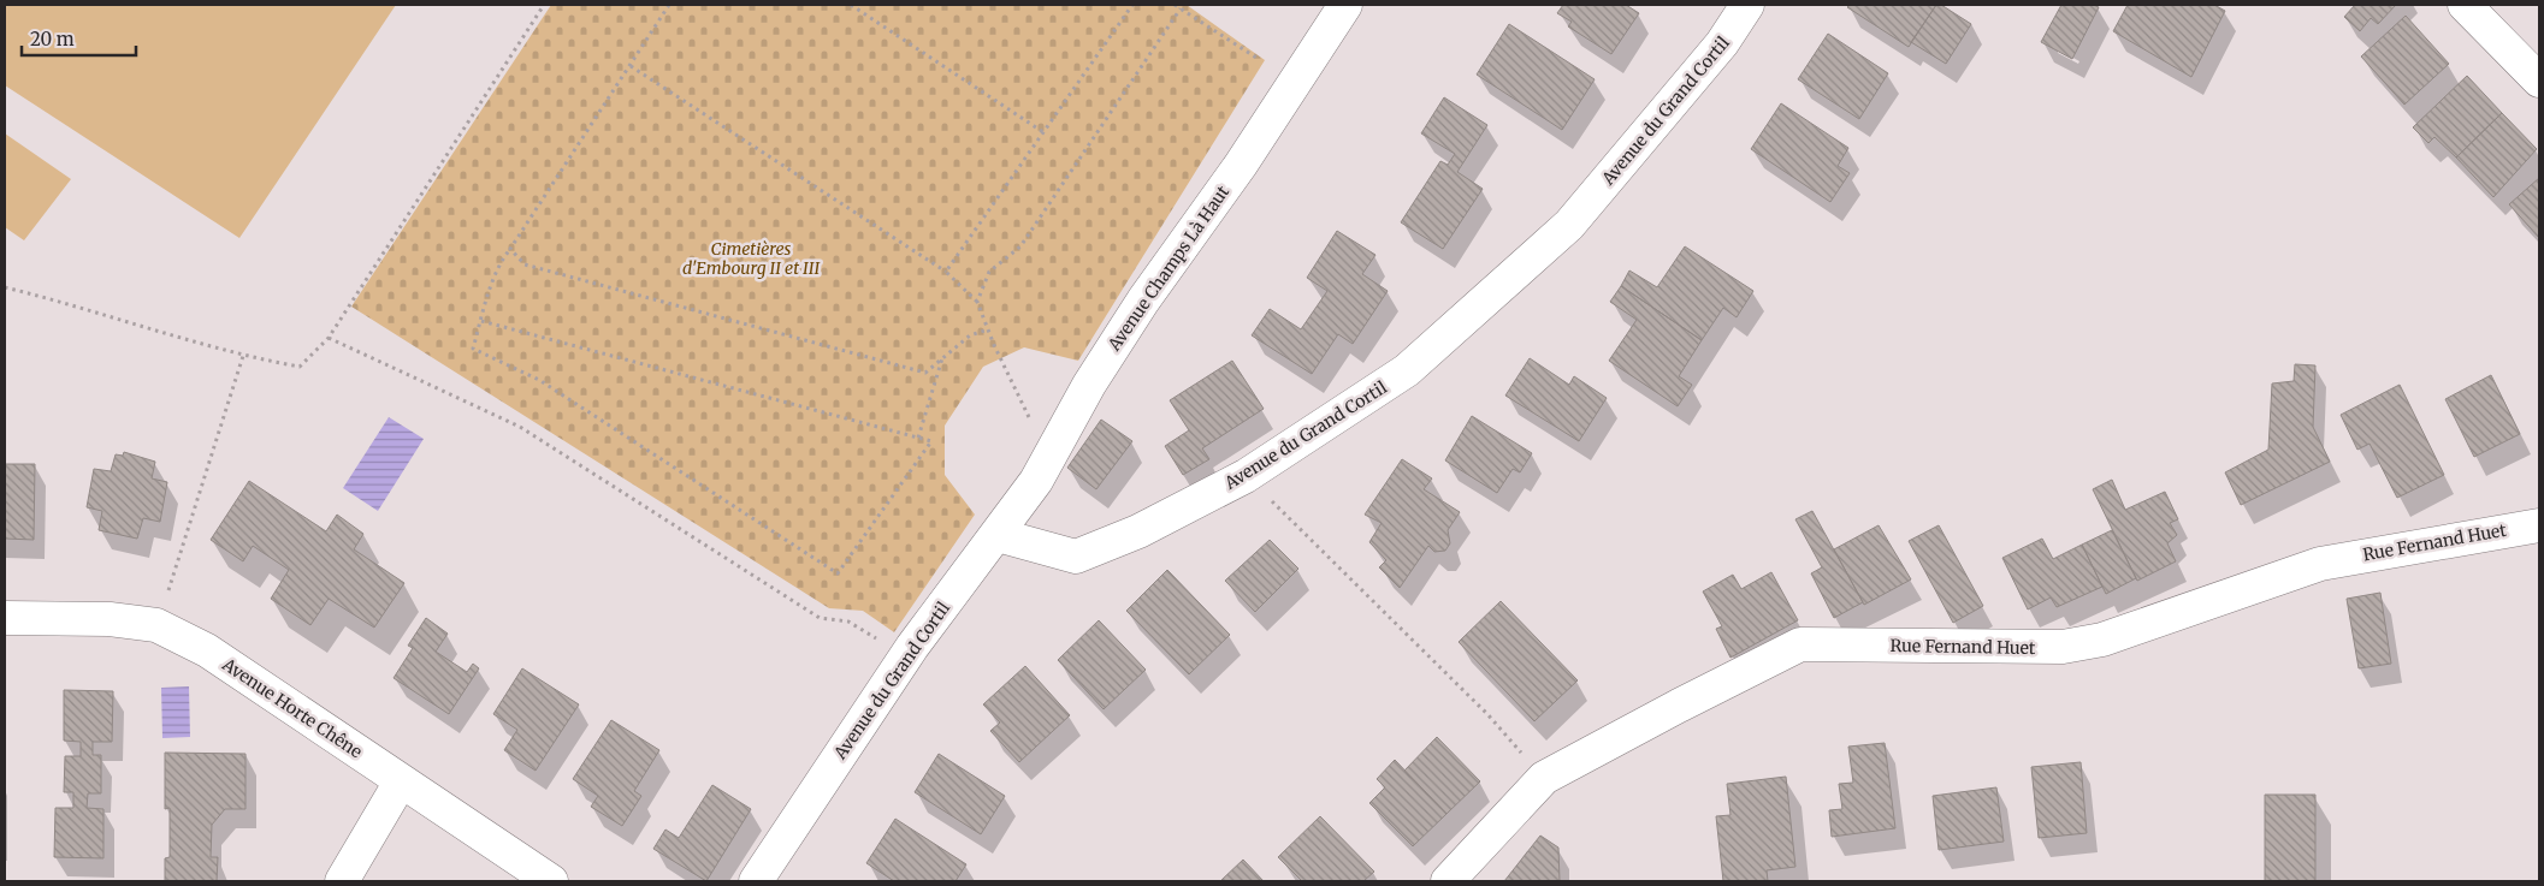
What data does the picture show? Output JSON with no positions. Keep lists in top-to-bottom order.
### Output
{
  "streets": {
    "street": [
      "Avenue du Grand Cortil",
      "Avenue Champs Là Haut",
      "Rue Fernand Huet",
      "Avenue Horte Chêne"
    ]
  },
  "crossings": [
    ["Avenue du Grand Cortil", "Avenue Champs Là Haut"]
  ],
  "parks": ["Cimetières d'Embourg II et III"],
  "scale_bar": "20 m"
}
